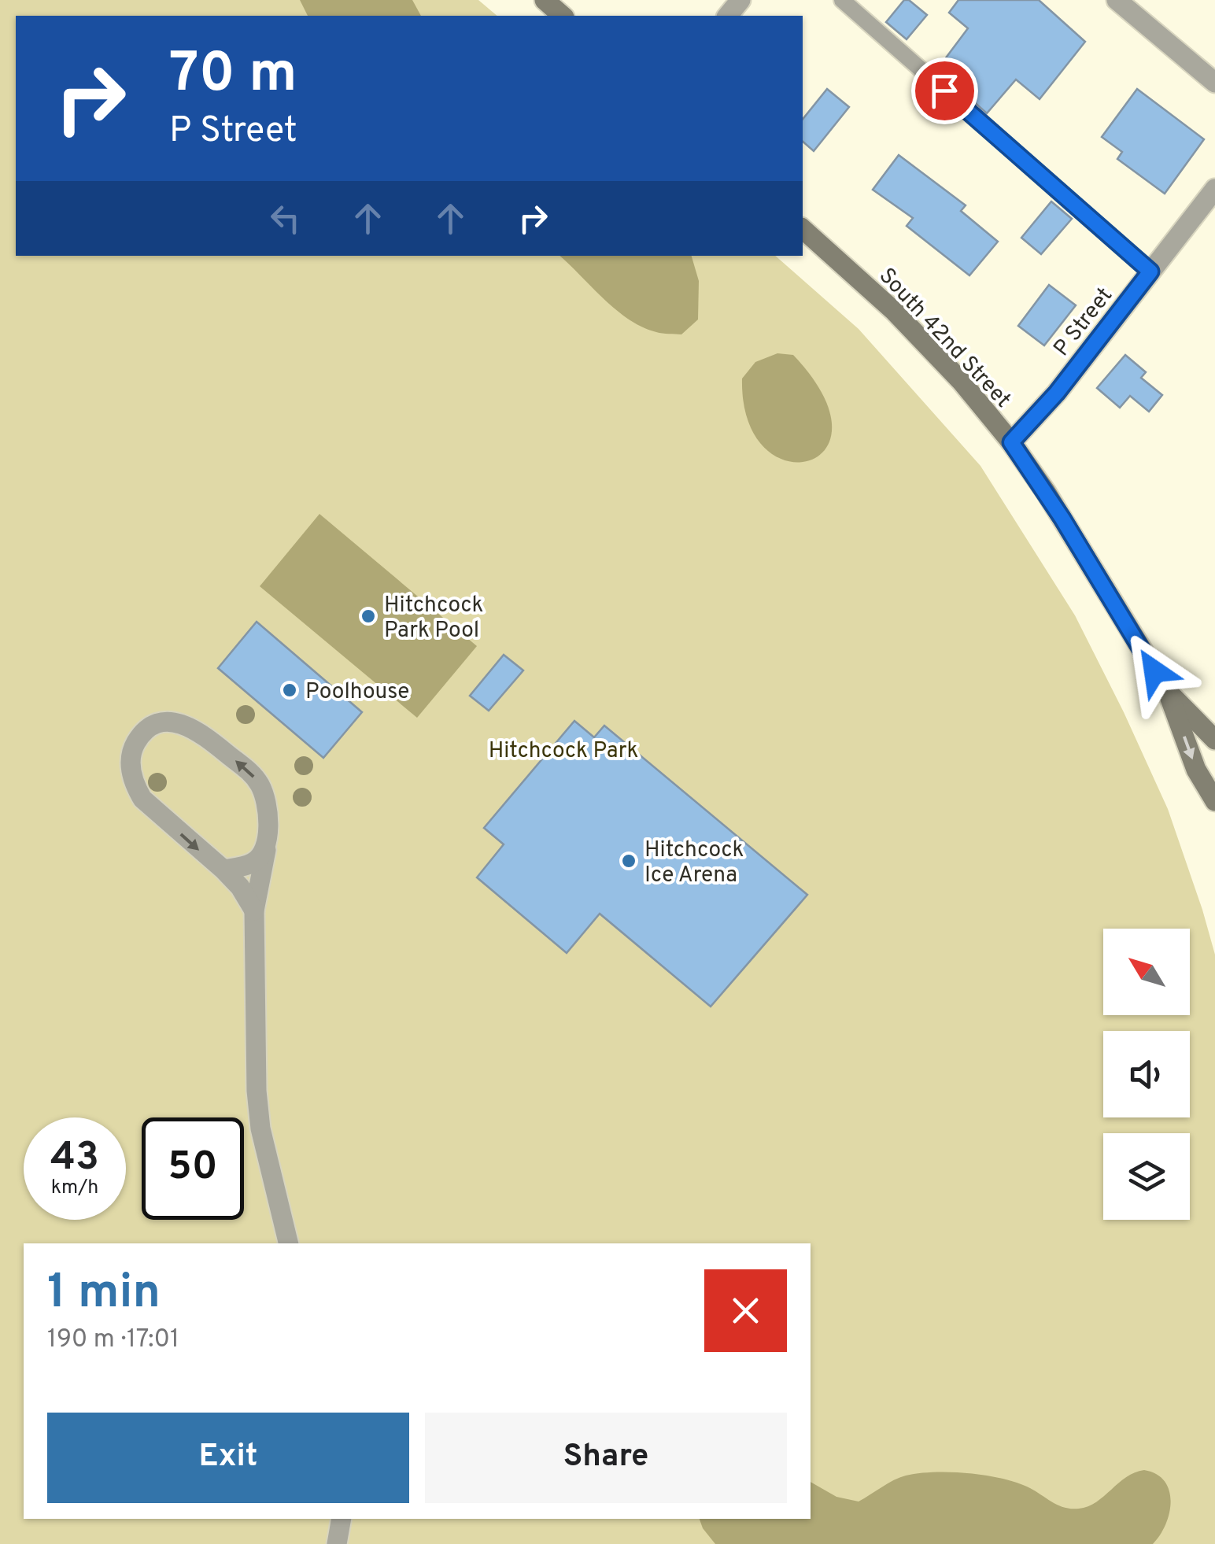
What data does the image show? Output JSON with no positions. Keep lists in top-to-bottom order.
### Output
{
  "streets": {
    "main road": ["South 42nd Street"],
    "street": ["P Street"]
  },
  "crossings": [
    ["P Street", "South 42nd Street"]
  ],
  "parks": ["Hitchcock Park"],
  "places": ["Hitchcock Park Pool", "Poolhouse", "Hitchcock Ice Arena"],
  "north": "top left",
  "page": {
    "turn": ["70 m", "P Street"],
    "speed": "43 km/h",
    "limit": "50",
    "heading": ["1 min", "190 m · 17:01"],
    "buttons": ["Exit", "Share"]
  }
}
